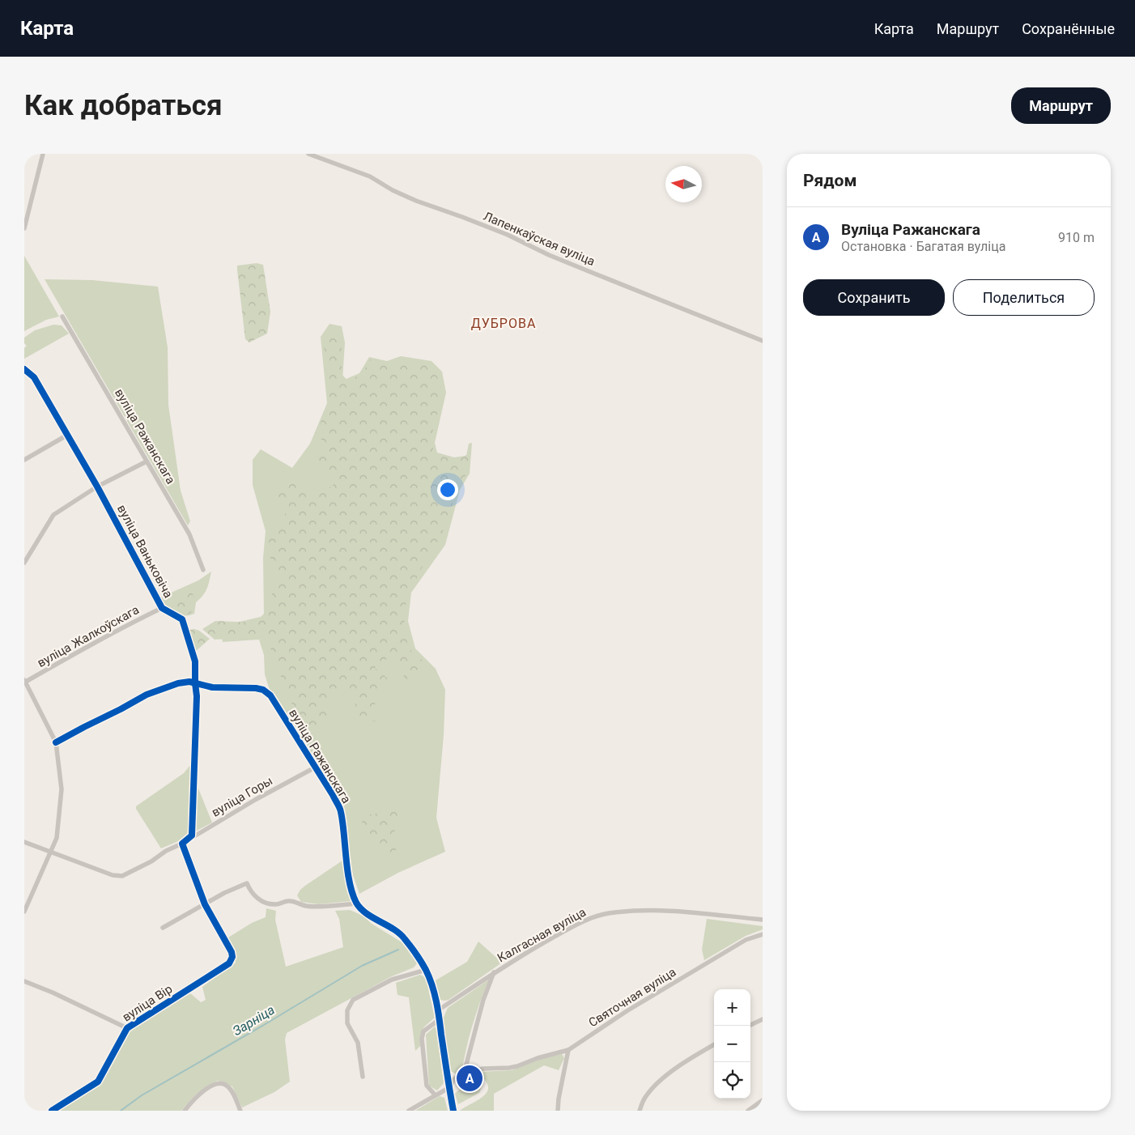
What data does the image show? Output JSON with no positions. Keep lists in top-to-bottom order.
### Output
{
  "streets": {
    "street": [
      "Лапенкаўская вуліца",
      "вуліца Ражанскага",
      "вуліца Ваньковіча",
      "вуліца Жалкоўскага",
      "вуліца Горы",
      "Калгасная вуліца",
      "Святочная вуліца",
      "вуліца Вір"
    ]
  },
  "crossings": [
    ["вуліца Ражанскага", "вуліца Ваньковіча"],
    ["вуліца Ражанскага", "вуліца Горы"],
    ["вуліца Ваньковіча", "вуліца Жалкоўскага"],
    ["вуліца Ваньковіча", "вуліца Горы"]
  ],
  "districts": ["ДУБРОВА"],
  "water": ["Зарніца"],
  "north": "left",
  "page": {
    "header": "Карта",
    "nav": ["Карта", "Маршрут", "Сохранённые"],
    "buttons": [
      "Маршрут",
      ["Сохранить", "Поделиться"]
    ],
    "title": "Как добраться",
    "heading": "Рядом",
    "list": [
      {
        "mark": "A",
        "name": "Вуліца Ражанскага",
        "note": "Остановка · Багатая вуліца",
        "value": "910 m"
      }
    ],
    "map_buttons": ["+", "−"],
    "pins": "A"
  }
}
